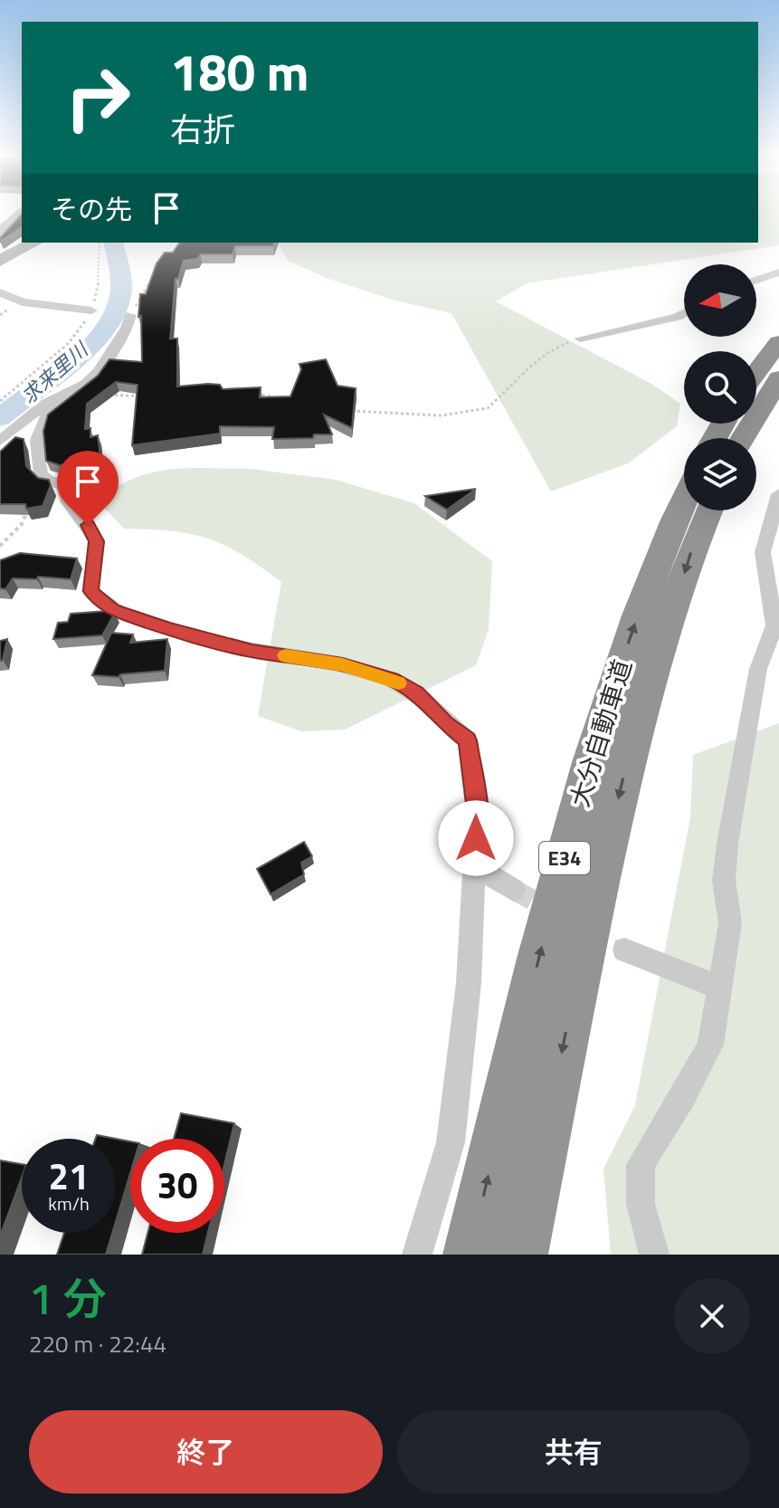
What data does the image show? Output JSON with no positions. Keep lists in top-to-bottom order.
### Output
{
  "streets": {
    "highway": ["大分自動車道", "E34"]
  },
  "water": ["求来里川"],
  "north": "left",
  "page": {
    "turn": ["180 m", "右折"],
    "then": "その先",
    "speed": "21 km/h",
    "limit": "30",
    "heading": ["1 分", "220 m · 22:44"],
    "buttons": ["終了", "共有"]
  }
}
